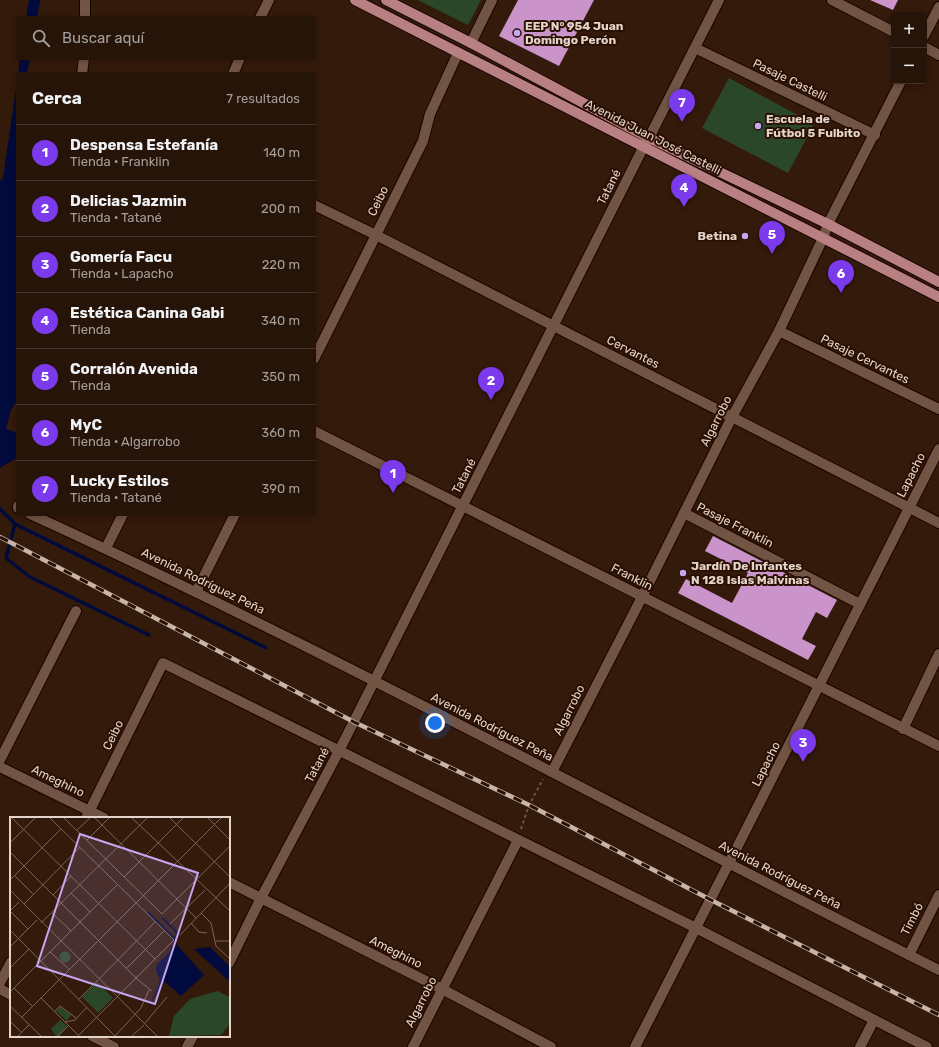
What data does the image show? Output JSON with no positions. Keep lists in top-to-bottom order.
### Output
{
  "streets": {
    "main road": ["Avenida Juan José Castelli"],
    "street": [
      "Pasaje Castelli",
      "Tatané",
      "Ceibo",
      "Cervantes",
      "Pasaje Cervantes",
      "Algarrobo",
      "Lapacho",
      "Pasaje Franklin",
      "Franklin",
      "Avenida Rodríguez Peña",
      "Ameghino",
      "Timbó"
    ]
  },
  "crossings": [
    ["Pasaje Castelli", "Tatané"],
    ["Pasaje Castelli", "Algarrobo"],
    ["Avenida Juan José Castelli", "Tatané"],
    ["Avenida Juan José Castelli", "Ceibo"],
    ["Avenida Juan José Castelli", "Algarrobo"],
    ["Tatané", "Ceibo"],
    ["Tatané", "Cervantes"],
    ["Tatané", "Franklin"],
    ["Tatané", "Avenida Rodríguez Peña"],
    ["Tatané", "Ameghino"],
    ["Ceibo", "Cervantes"],
    ["Ceibo", "Ameghino"],
    ["Cervantes", "Algarrobo"],
    ["Cervantes", "Lapacho"],
    ["Pasaje Cervantes", "Algarrobo"],
    ["Algarrobo", "Pasaje Franklin"],
    ["Algarrobo", "Franklin"],
    ["Algarrobo", "Avenida Rodríguez Peña"],
    ["Algarrobo", "Ameghino"],
    ["Lapacho", "Pasaje Franklin"],
    ["Lapacho", "Franklin"],
    ["Lapacho", "Avenida Rodríguez Peña"],
    ["Avenida Rodríguez Peña", "Timbó"]
  ],
  "places": [
    "EEP N° 954 Juan Domingo Perón",
    "Escuela de Fútbol 5 Fulbito",
    "Betina",
    "Jardín De Infantes N 128 Islas Malvinas"
  ],
  "page": {
    "map_buttons": ["+", "−"],
    "search": "Buscar aquí",
    "heading": ["Cerca", "7 resultados"],
    "pins": [
      "7",
      "4",
      "5",
      "6",
      "2",
      "1",
      "3"
    ],
    "list": [
      {
        "mark": "1",
        "name": "Despensa Estefanía",
        "note": "Tienda · Franklin",
        "value": "140 m"
      },
      {
        "mark": "2",
        "name": "Delicias Jazmin",
        "note": "Tienda · Tatané",
        "value": "200 m"
      },
      {
        "mark": "3",
        "name": "Gomería Facu",
        "note": "Tienda · Lapacho",
        "value": "220 m"
      },
      {
        "mark": "4",
        "name": "Estética Canina Gabi",
        "note": "Tienda",
        "value": "340 m"
      },
      {
        "mark": "5",
        "name": "Corralón Avenida",
        "note": "Tienda",
        "value": "350 m"
      },
      {
        "mark": "6",
        "name": "MyC",
        "note": "Tienda · Algarrobo",
        "value": "360 m"
      },
      {
        "mark": "7",
        "name": "Lucky Estilos",
        "note": "Tienda · Tatané",
        "value": "390 m"
      }
    ]
  }
}
